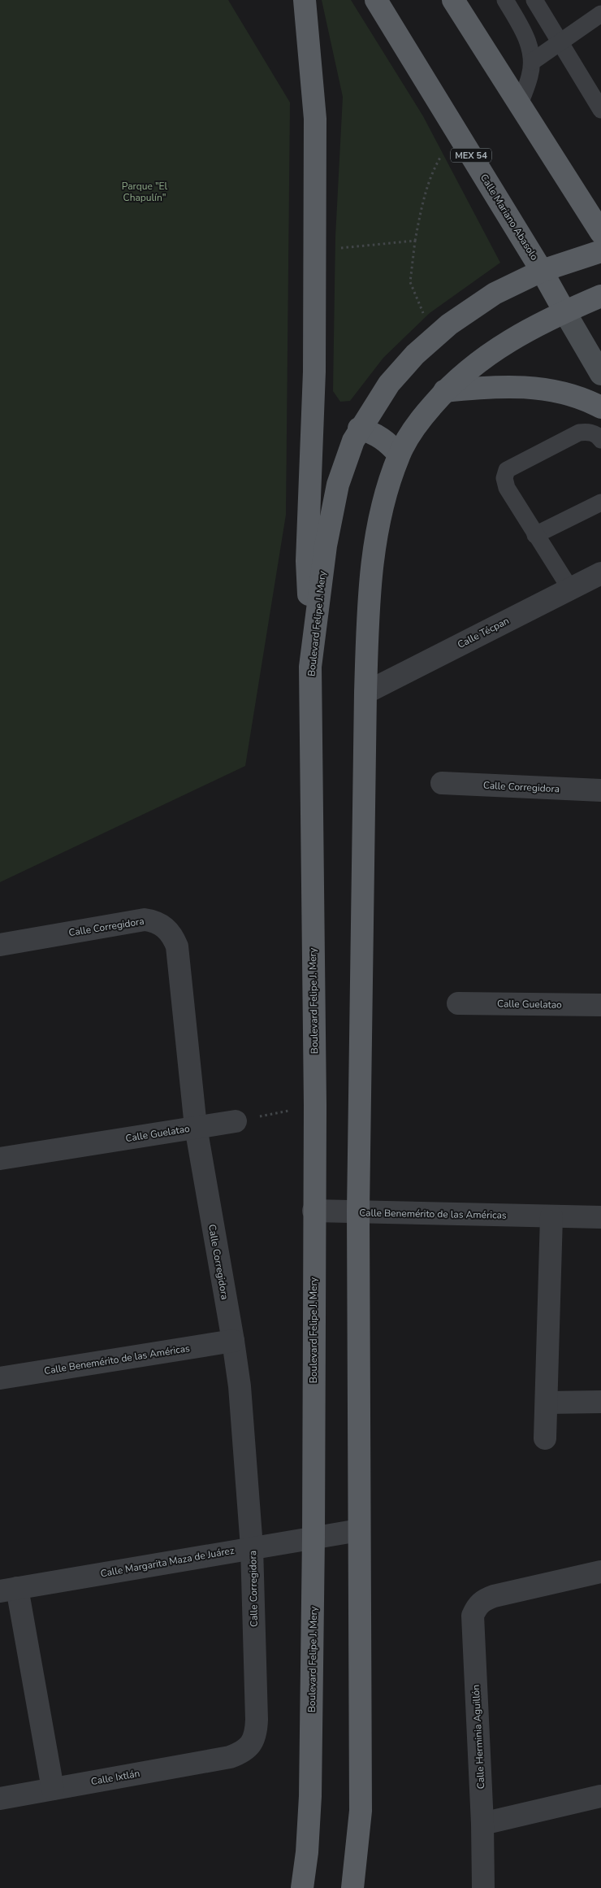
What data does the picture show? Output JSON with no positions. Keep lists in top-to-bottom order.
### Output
{
  "streets": {
    "main road": ["MEX 54", "Calle Mariano Abasolo", "Boulevard Felipe J. Mery"],
    "street": [
      "Calle Técpan",
      "Calle Corregidora",
      "Calle Guelatao",
      "Calle Benemérito de las Américas",
      "Calle Margarita Maza de Juárez",
      "Calle Herminia Aguillón",
      "Calle Ixtlán"
    ]
  },
  "crossings": [
    ["Calle Mariano Abasolo", "Boulevard Felipe J. Mery"],
    ["Boulevard Felipe J. Mery", "Calle Benemérito de las Américas"],
    ["Boulevard Felipe J. Mery", "Calle Margarita Maza de Juárez"],
    ["Calle Corregidora", "Calle Guelatao"],
    ["Calle Corregidora", "Calle Benemérito de las Américas"],
    ["Calle Corregidora", "Calle Margarita Maza de Juárez"],
    ["Calle Corregidora", "Calle Ixtlán"]
  ],
  "parks": ["Parque \"El Chapulín\""]
}
